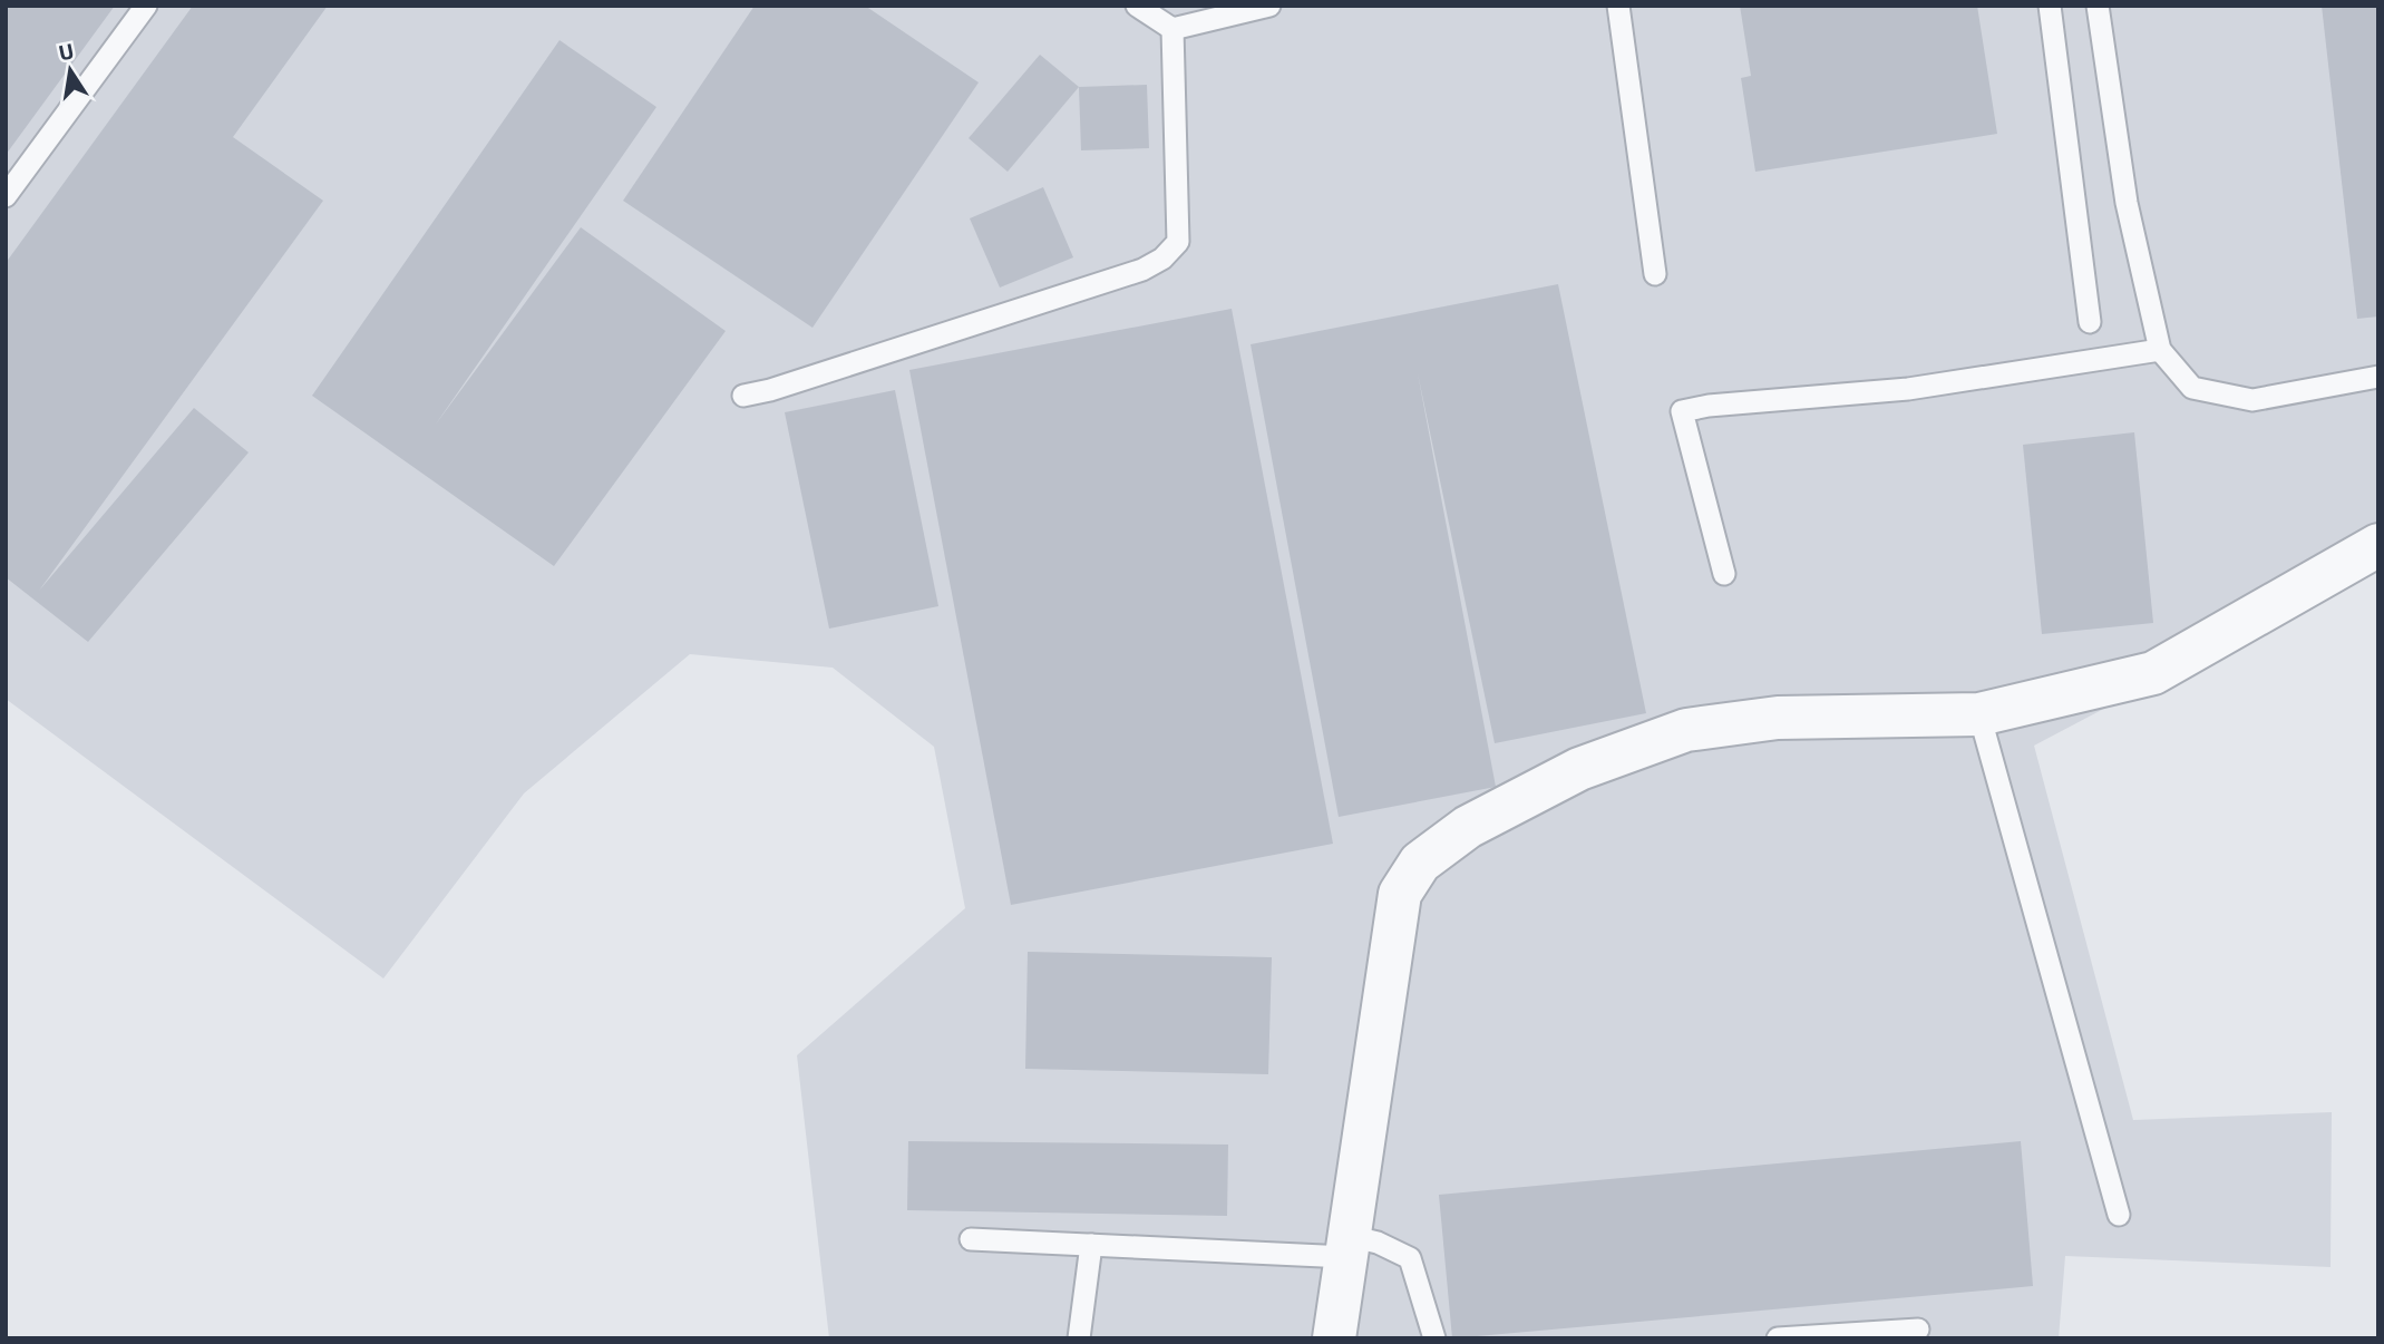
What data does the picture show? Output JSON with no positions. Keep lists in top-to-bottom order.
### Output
{
  "north": "top"
}
